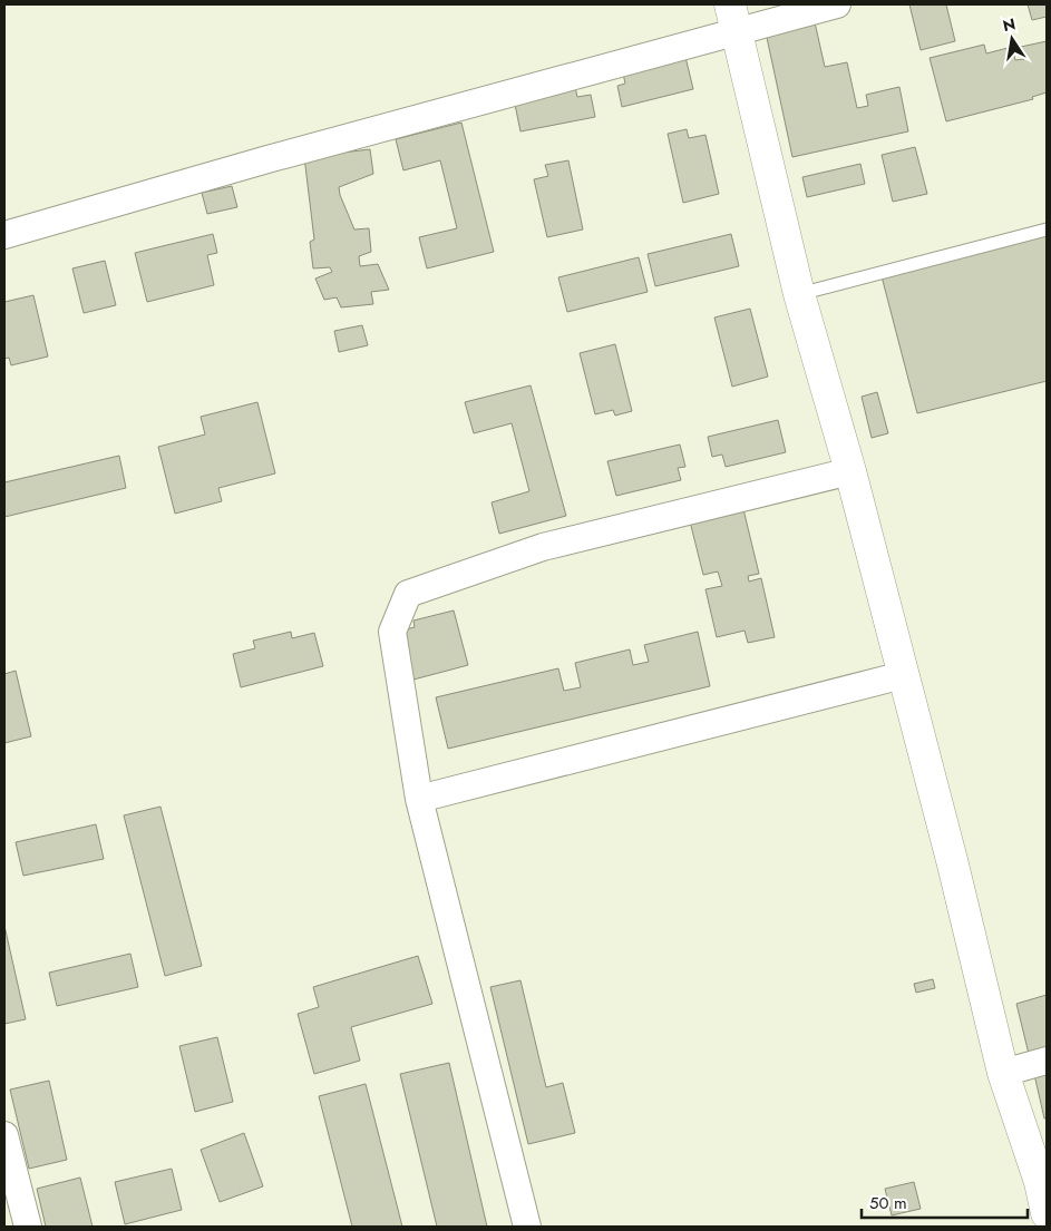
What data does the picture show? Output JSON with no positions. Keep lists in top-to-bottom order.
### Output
{
  "scale_bar": "50 m",
  "north": "top"
}
